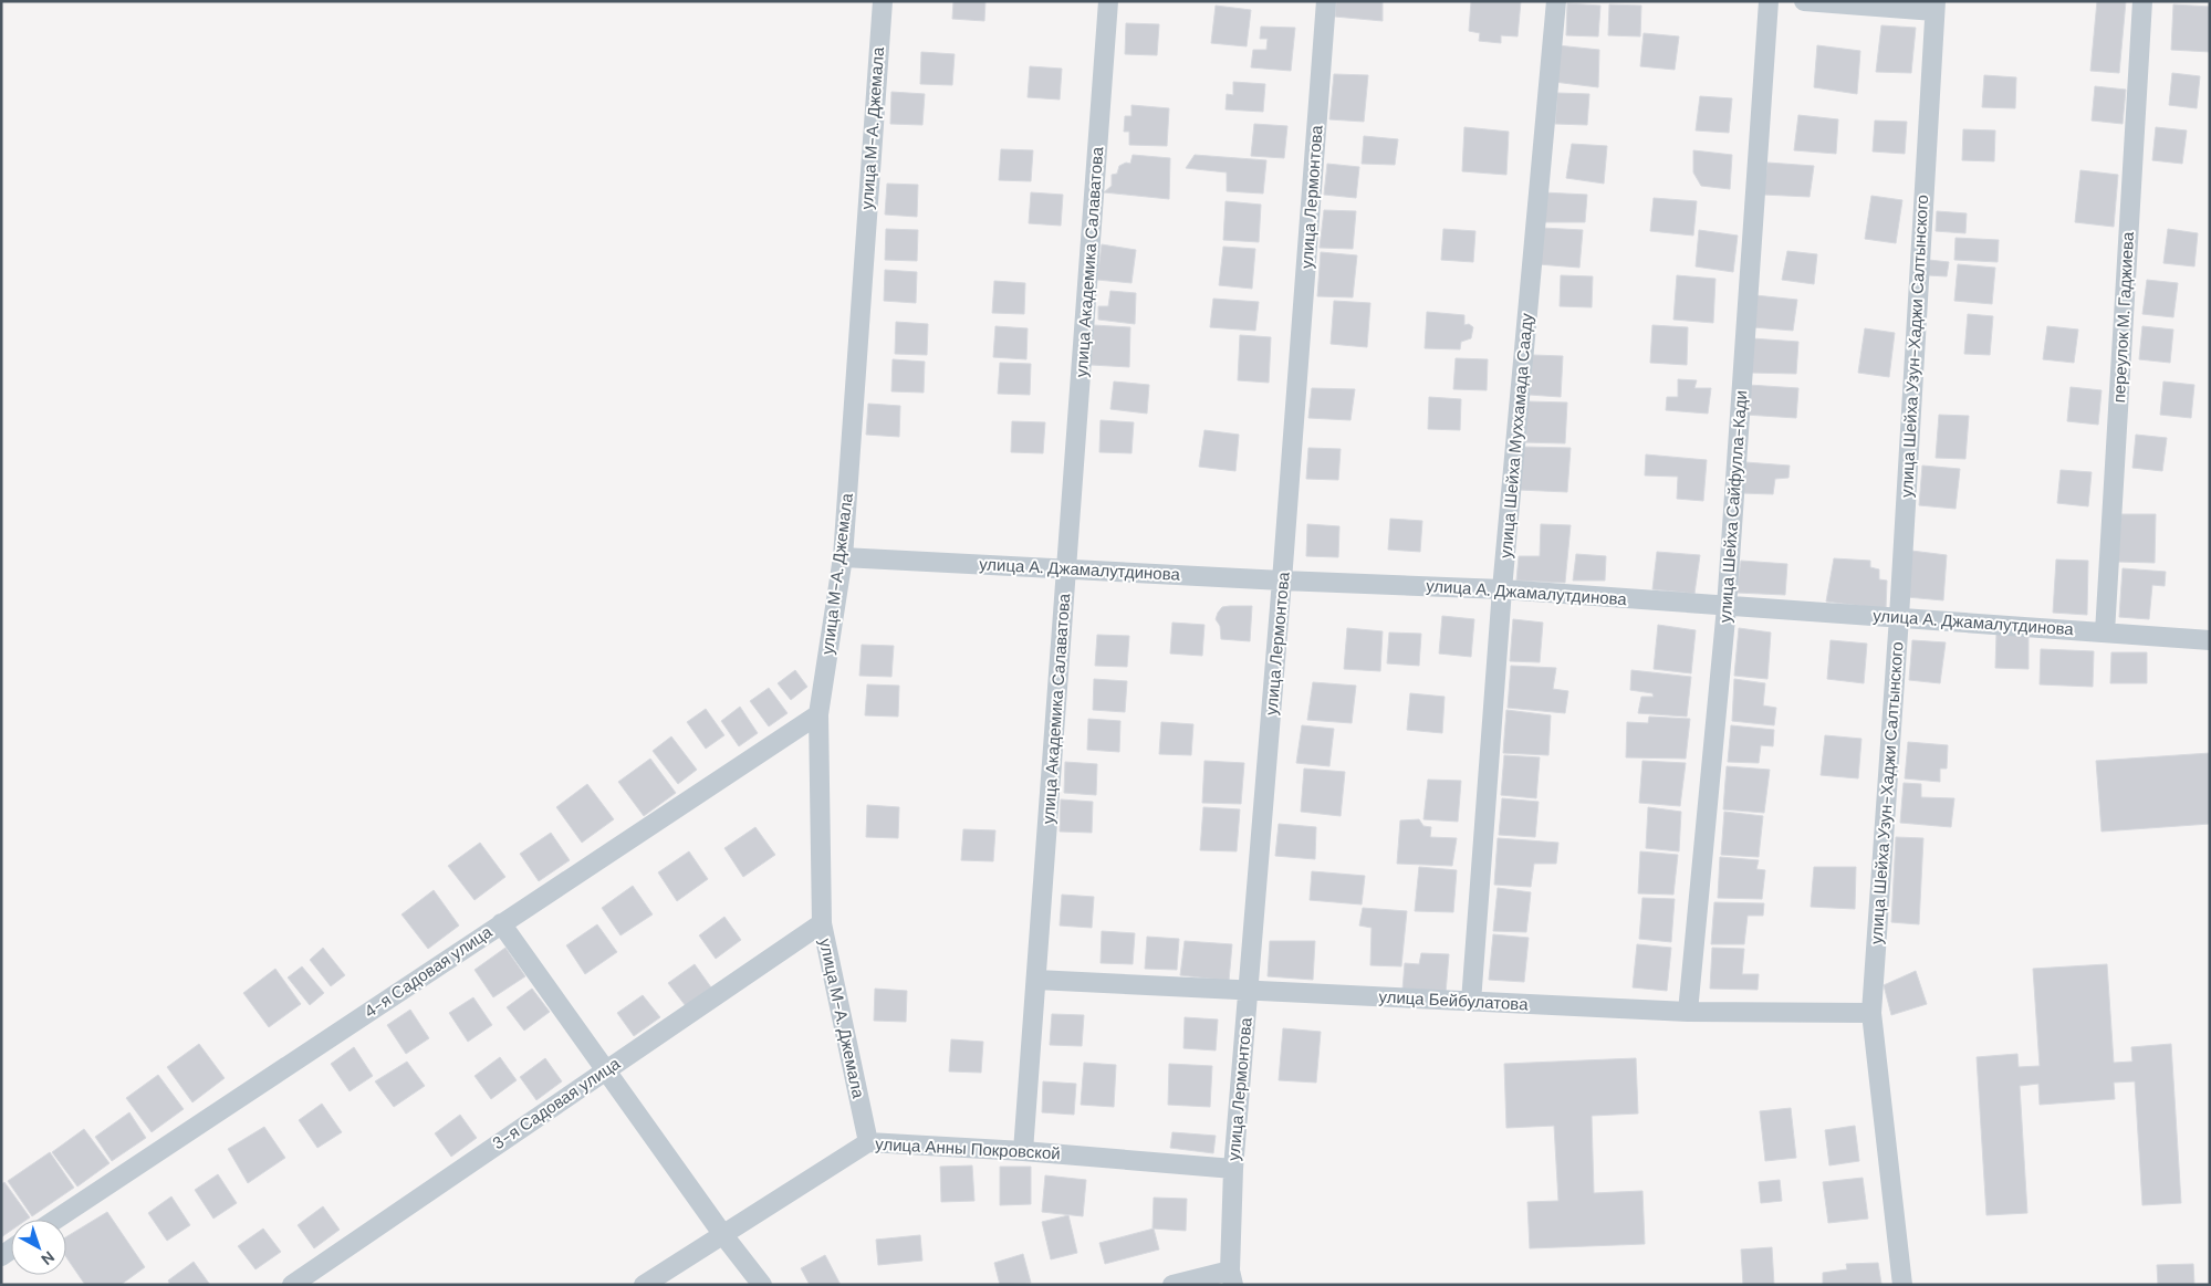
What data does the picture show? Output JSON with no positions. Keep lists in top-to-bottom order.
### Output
{
  "streets": {
    "street": [
      "улица М-А. Джемала",
      "улица Лермонтова",
      "улица Академика Салаватова",
      "переулок М. Гаджиева",
      "улица Шейха Узун-Хаджи Салтынского",
      "улица Шейха Муххамада Сааду",
      "улица Шейха Сайфулла-Кади",
      "улица А. Джамалутдинова",
      "4-я Садовая улица",
      "улица Бейбулатова",
      "3-я Садовая улица",
      "улица Анны Покровской"
    ]
  },
  "crossings": [
    ["улица М-А. Джемала", "улица А. Джамалутдинова"],
    ["улица М-А. Джемала", "4-я Садовая улица"],
    ["улица М-А. Джемала", "3-я Садовая улица"],
    ["улица М-А. Джемала", "улица Анны Покровской"],
    ["улица Лермонтова", "улица А. Джамалутдинова"],
    ["улица Лермонтова", "улица Бейбулатова"],
    ["улица Лермонтова", "улица Анны Покровской"],
    ["улица Академика Салаватова", "улица А. Джамалутдинова"],
    ["улица Академика Салаватова", "улица Бейбулатова"],
    ["улица Академика Салаватова", "улица Анны Покровской"],
    ["переулок М. Гаджиева", "улица А. Джамалутдинова"],
    ["улица Шейха Узун-Хаджи Салтынского", "улица А. Джамалутдинова"],
    ["улица Шейха Узун-Хаджи Салтынского", "улица Бейбулатова"],
    ["улица Шейха Муххамада Сааду", "улица А. Джамалутдинова"],
    ["улица Шейха Муххамада Сааду", "улица Бейбулатова"],
    ["улица Шейха Сайфулла-Кади", "улица А. Джамалутдинова"],
    ["улица Шейха Сайфулла-Кади", "улица Бейбулатова"]
  ],
  "north": "bottom right"
}
